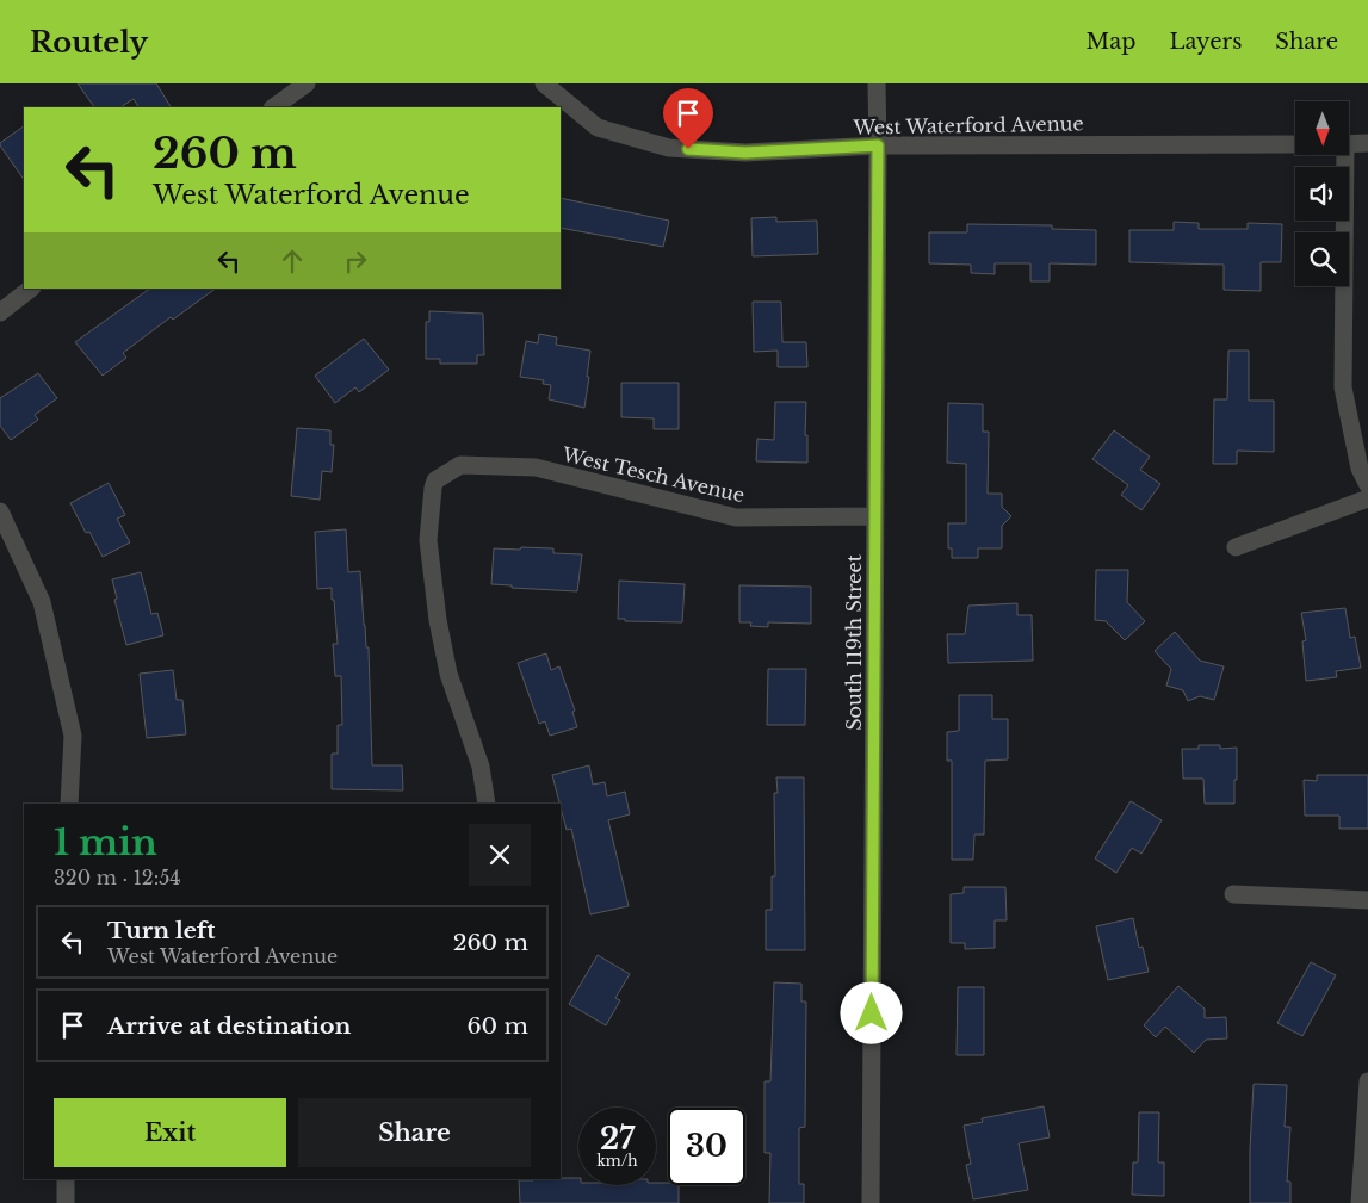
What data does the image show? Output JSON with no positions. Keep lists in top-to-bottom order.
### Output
{
  "streets": {
    "street": ["West Waterford Avenue", "West Tesch Avenue", "South 119th Street"]
  },
  "crossings": [
    ["West Waterford Avenue", "South 119th Street"],
    ["West Tesch Avenue", "South 119th Street"]
  ],
  "north": "bottom",
  "page": {
    "header": "Routely",
    "nav": ["Map", "Layers", "Share"],
    "turn": ["260 m", "West Waterford Avenue"],
    "heading": ["1 min", "320 m · 12:54"],
    "list": [
      {
        "name": "Turn left",
        "note": "West Waterford Avenue",
        "value": "260 m"
      },
      {
        "name": "Arrive at destination",
        "value": "60 m"
      }
    ],
    "buttons": ["Exit", "Share"],
    "speed": "27 km/h",
    "limit": "30"
  }
}
